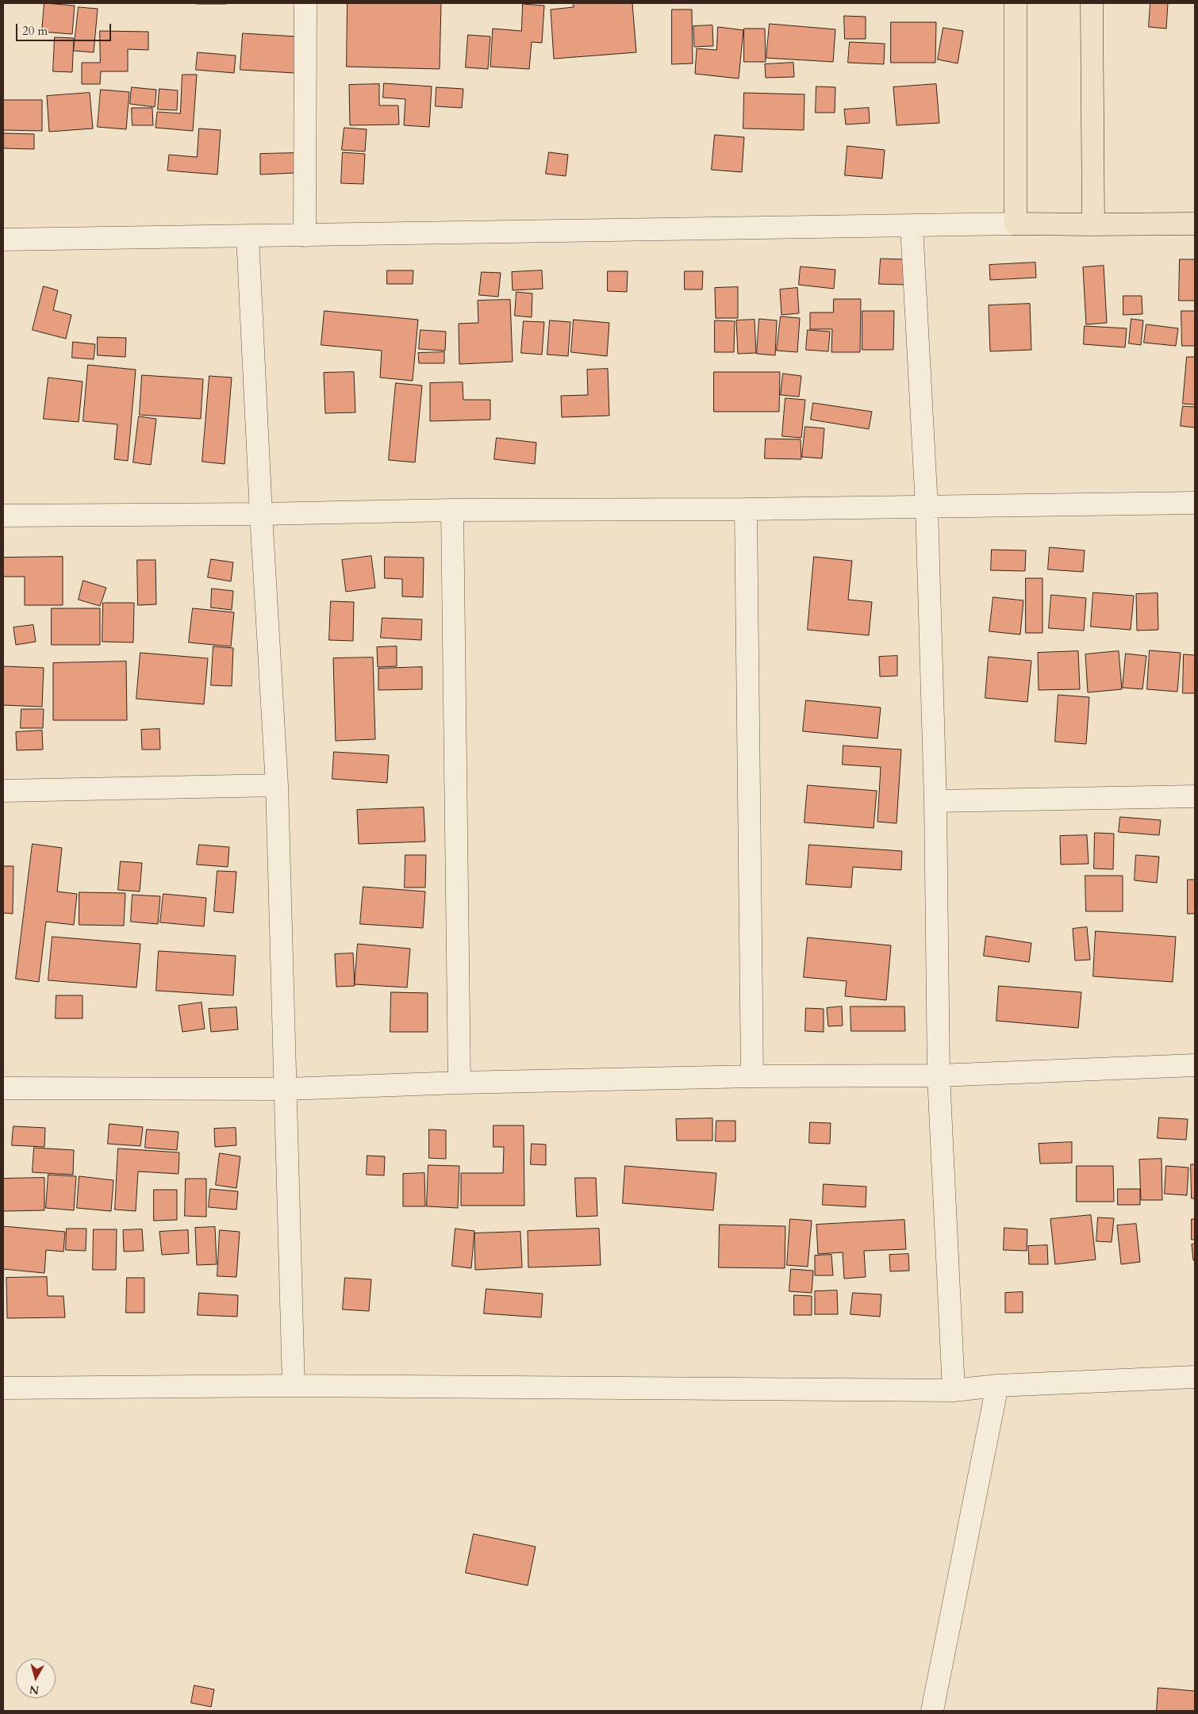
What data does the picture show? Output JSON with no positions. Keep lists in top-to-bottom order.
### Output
{
  "scale_bar": "20 m",
  "north": "bottom"
}
